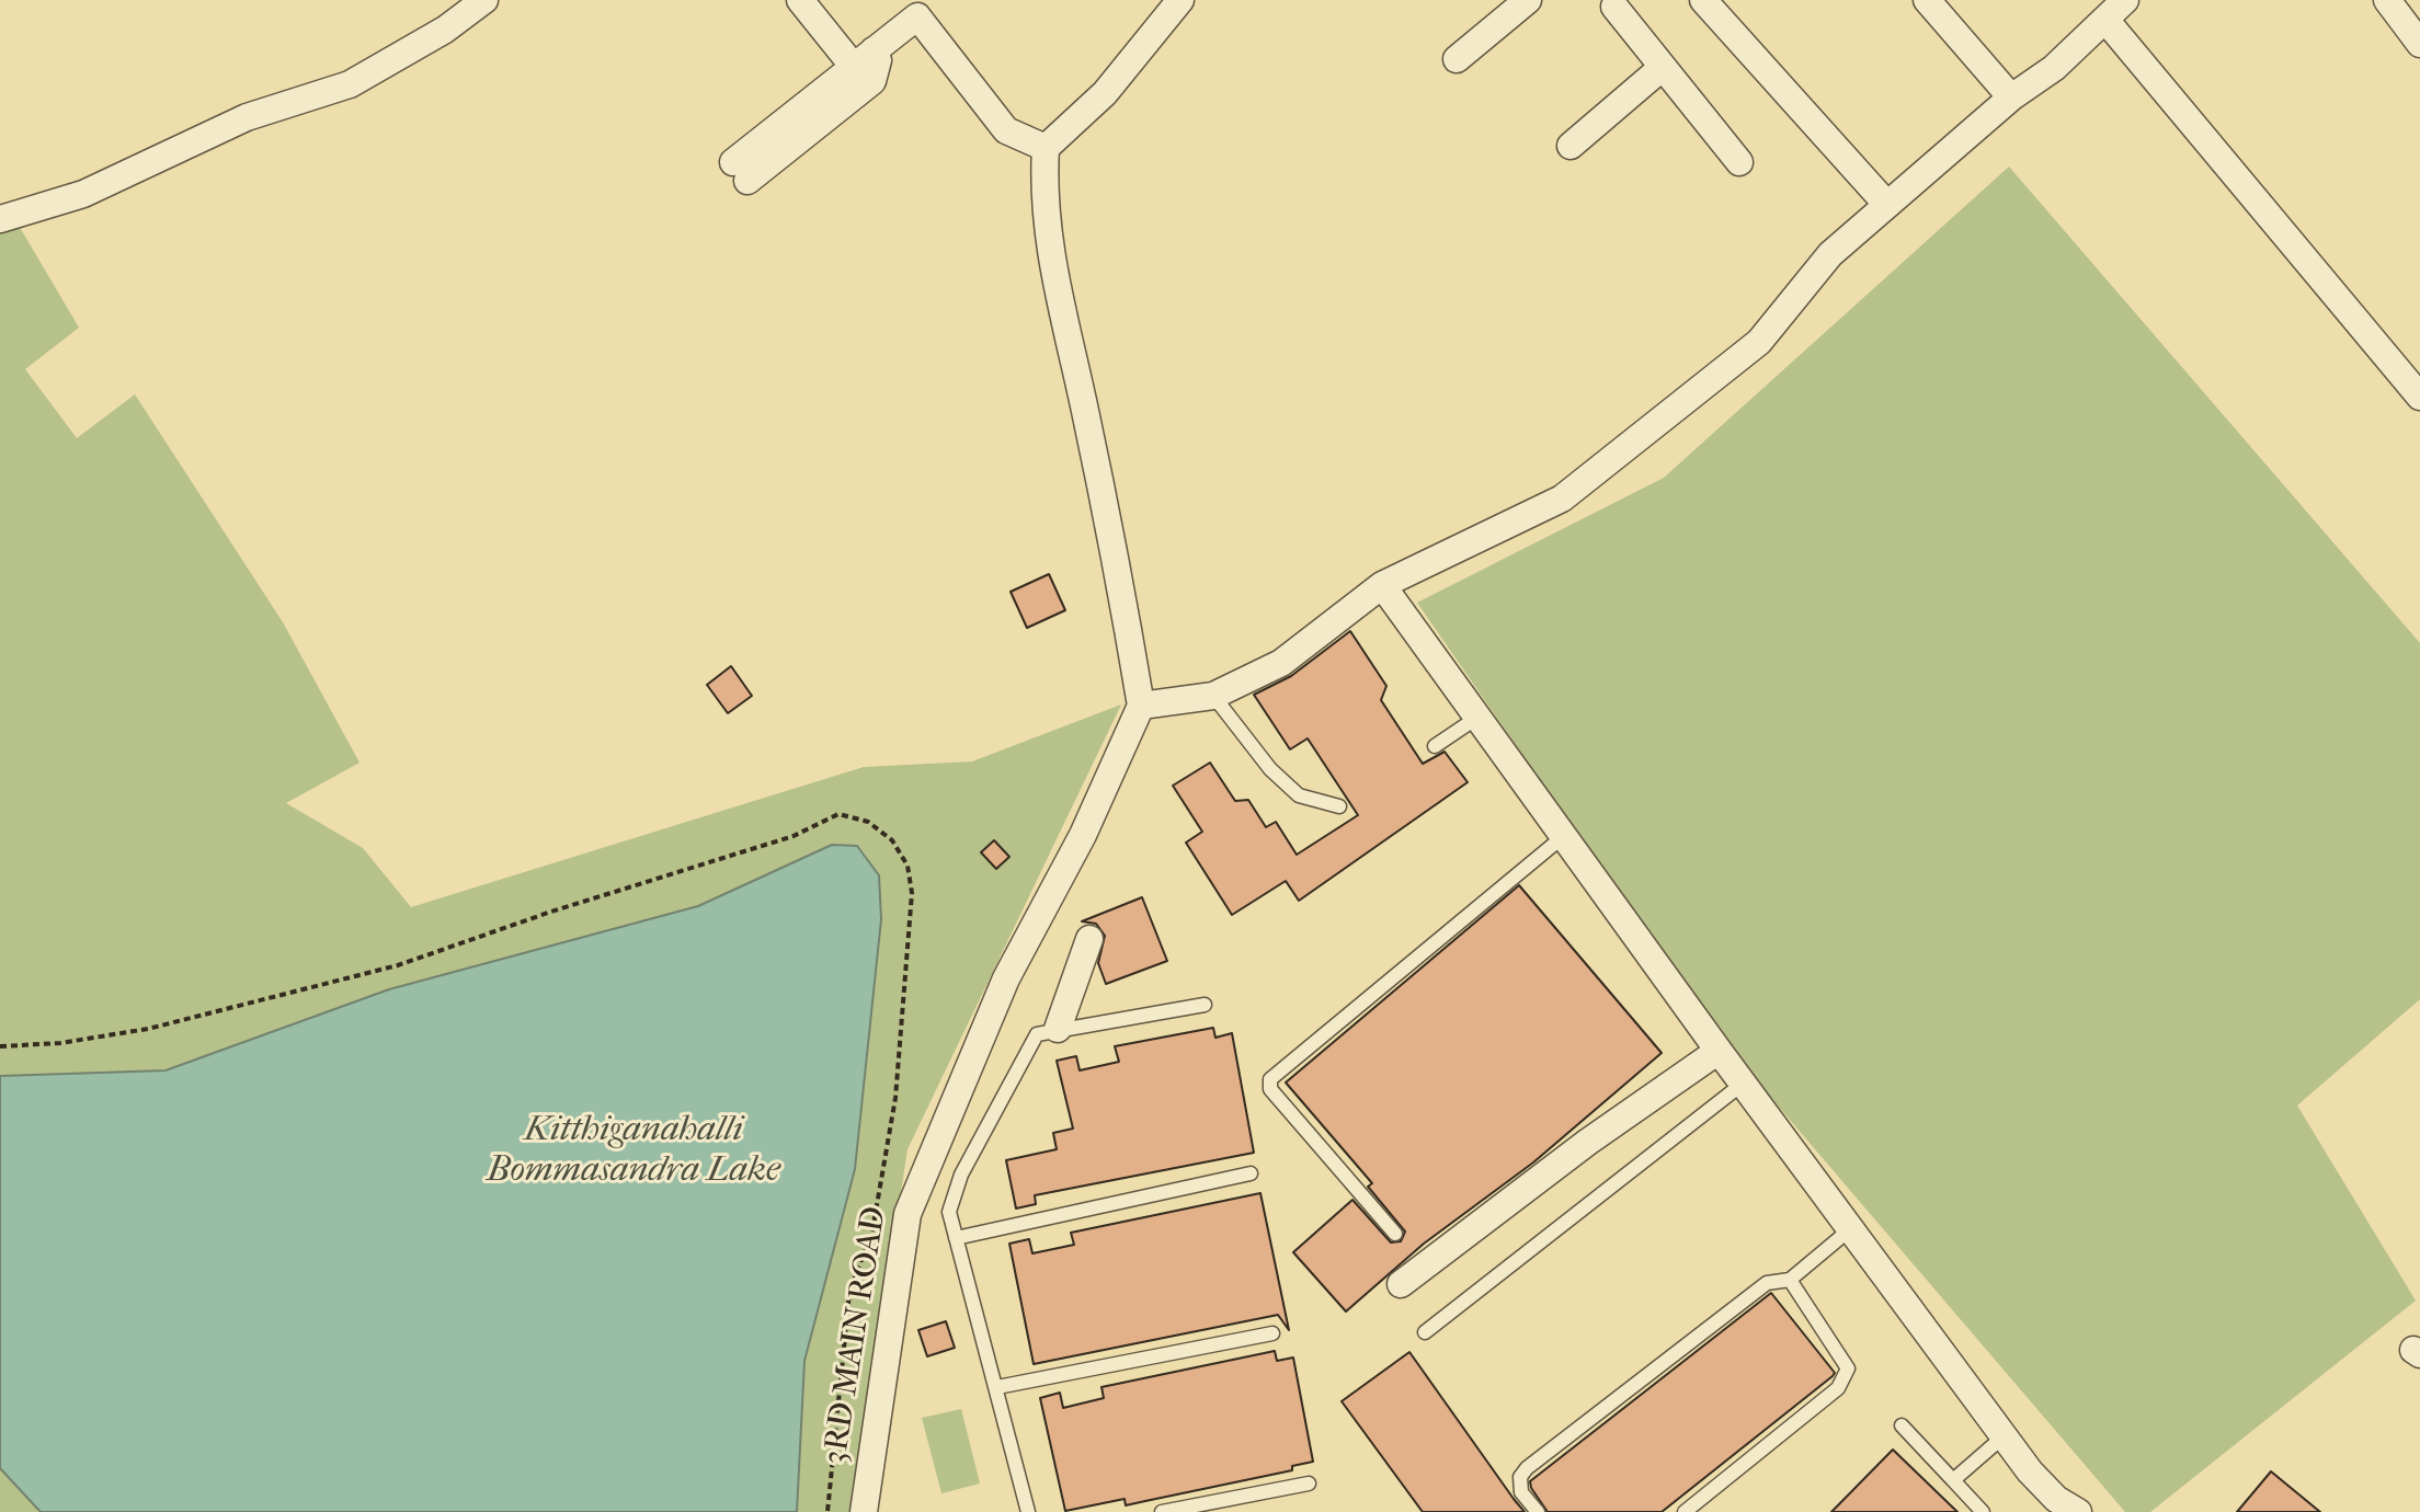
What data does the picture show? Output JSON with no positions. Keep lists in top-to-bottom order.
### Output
{
  "streets": {
    "street": ["3RD MAIN ROAD"]
  },
  "water": ["Kitthiganahalli Bommasandra Lake"]
}
